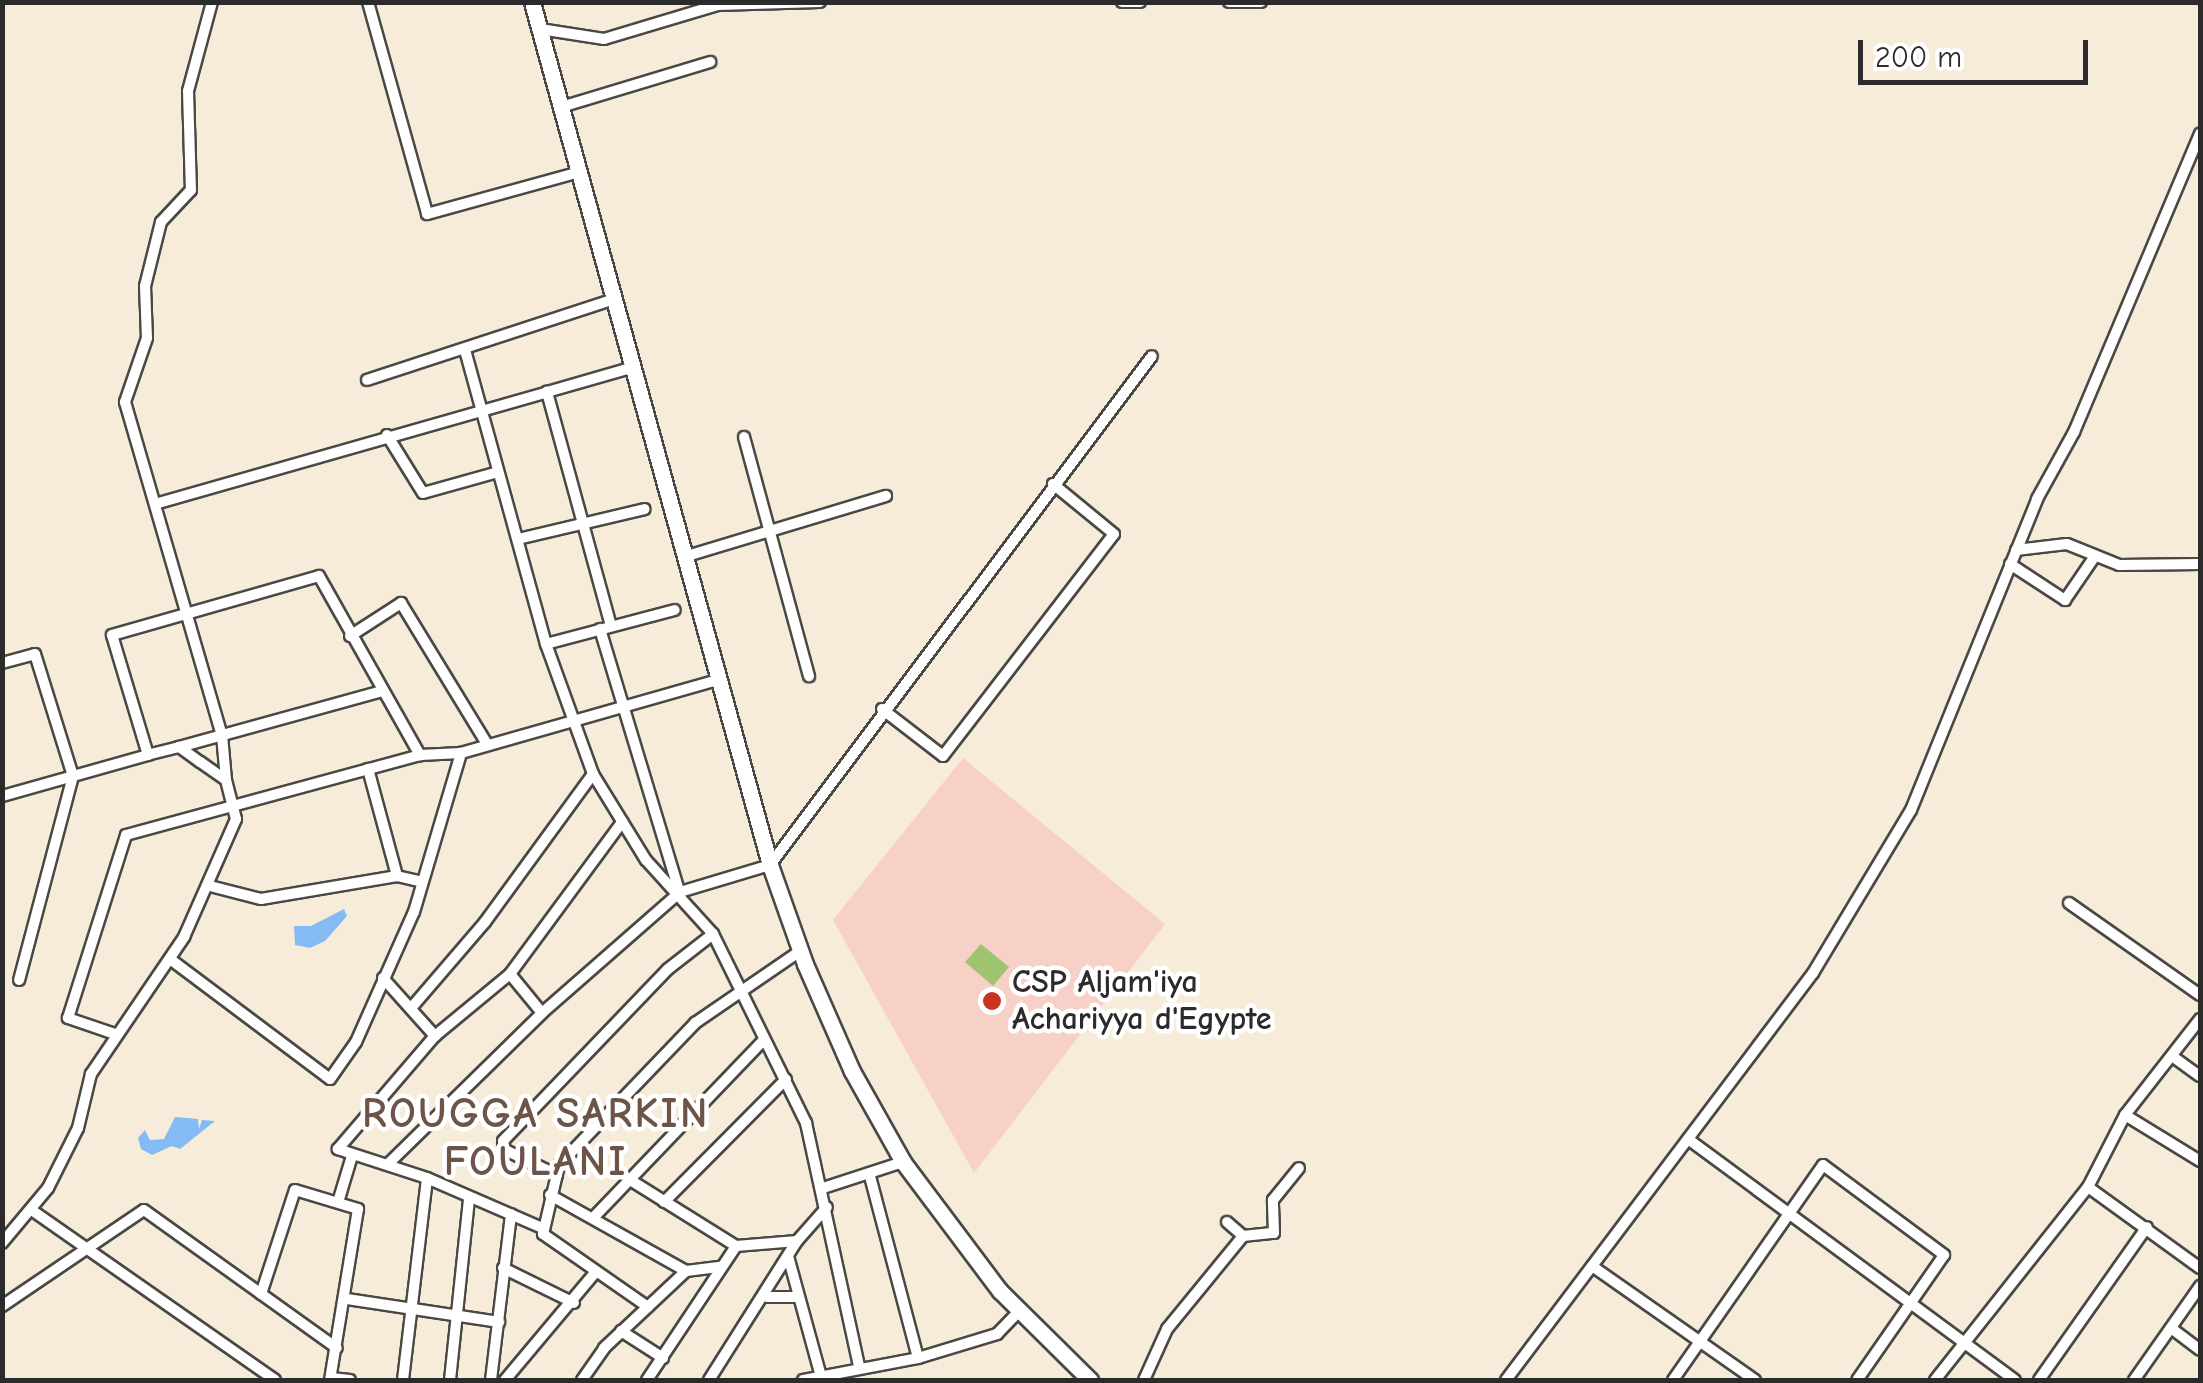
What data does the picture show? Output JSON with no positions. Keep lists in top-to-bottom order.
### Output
{
  "districts": ["ROUGGA SARKIN FOULANI"],
  "places": ["CSP Aljam'iya Achariyya d'Egypte"],
  "scale_bar": "200 m"
}
